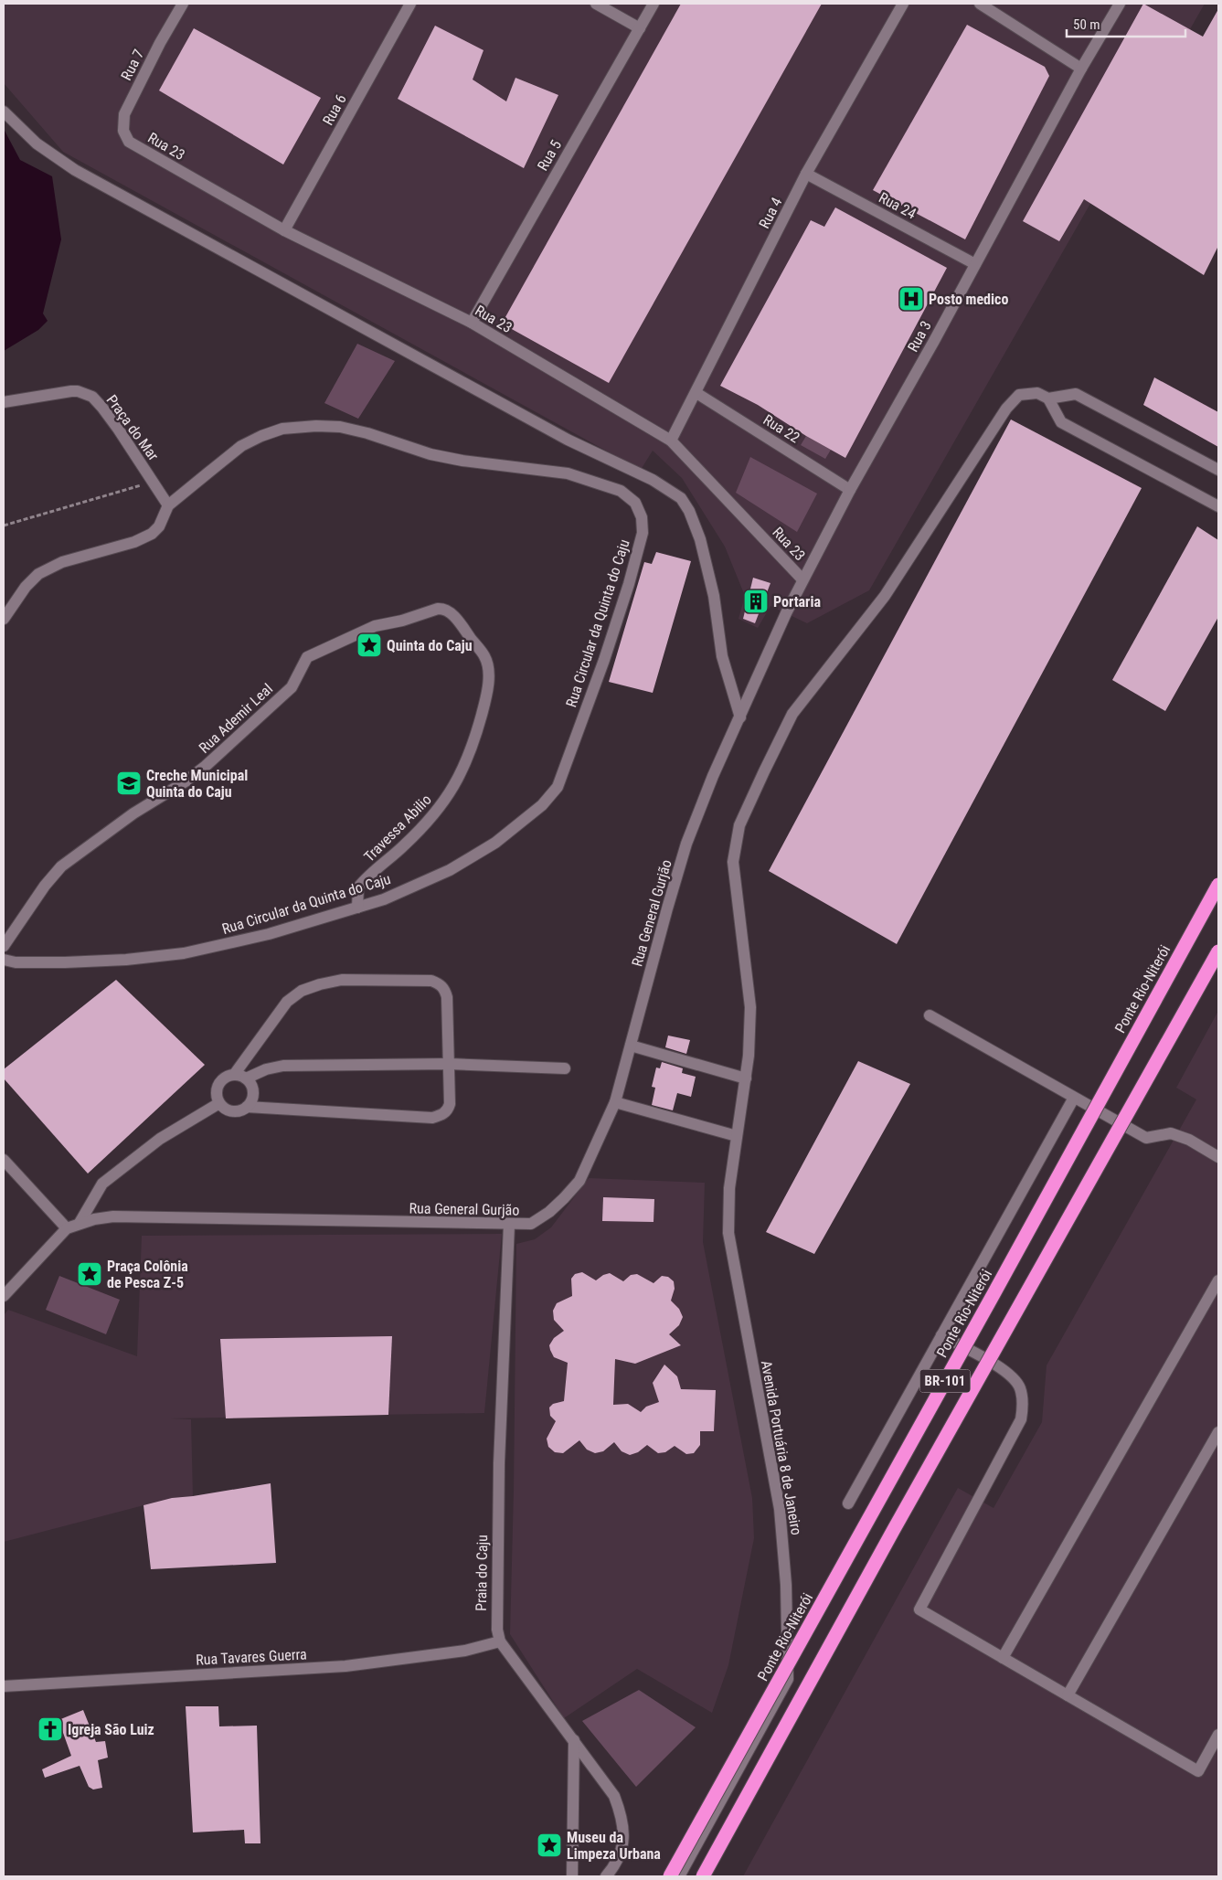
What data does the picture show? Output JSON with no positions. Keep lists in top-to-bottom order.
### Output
{
  "streets": {
    "highway": ["Ponte Rio-Niterói", "BR-101"],
    "street": [
      "Rua 7",
      "Rua 6",
      "Rua 23",
      "Rua 5",
      "Rua 24",
      "Rua 4",
      "Rua 3",
      "Praça do Mar",
      "Rua 22",
      "Rua Circular da Quinta do Caju",
      "Rua Ademir Leal",
      "Travessa Abilio",
      "Rua General Gurjão",
      "Avenida Portuária 8 de Janeiro",
      "Praia do Caju",
      "Rua Tavares Guerra"
    ]
  },
  "crossings": [
    ["Rua 7", "Rua 23"],
    ["Rua 6", "Rua 23"],
    ["Rua 23", "Rua 5"],
    ["Rua 23", "Rua 4"],
    ["Rua 23", "Rua 3"],
    ["Rua 24", "Rua 4"],
    ["Rua 24", "Rua 3"],
    ["Rua 4", "Rua 22"],
    ["Rua 3", "Rua 22"],
    ["Rua 3", "Rua General Gurjão"],
    ["Praça do Mar", "Rua Circular da Quinta do Caju"],
    ["Rua Circular da Quinta do Caju", "Travessa Abilio"],
    ["Rua Ademir Leal", "Travessa Abilio"],
    ["Rua General Gurjão", "Praia do Caju"],
    ["Praia do Caju", "Rua Tavares Guerra"]
  ],
  "places": {
    "hospital": ["Posto medico"],
    "building": ["Portaria"],
    "place": ["Quinta do Caju", "Praça Colônia de Pesca Z-5", "Museu da Limpeza Urbana"],
    "school or university": ["Creche Municipal Quinta do Caju"],
    "church": ["Igreja São Luiz"]
  },
  "scale_bar": "50 m"
}
